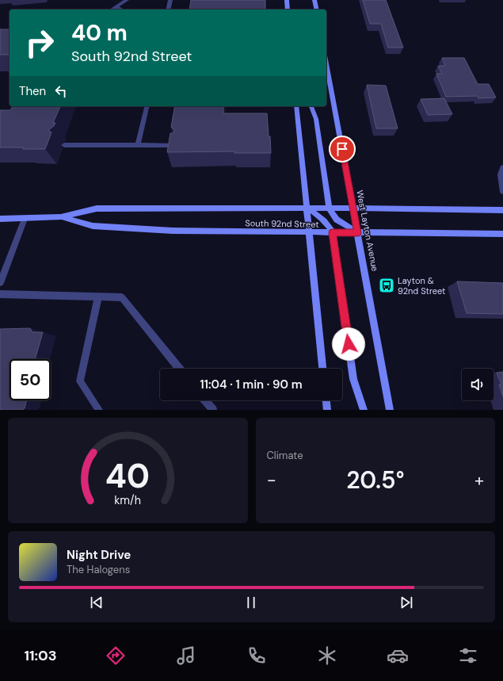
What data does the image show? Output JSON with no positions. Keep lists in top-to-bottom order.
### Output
{
  "streets": {
    "main road": ["South 92nd Street", "West Layton Avenue"]
  },
  "crossings": [
    ["South 92nd Street", "West Layton Avenue"]
  ],
  "places": {
    "bus stop": ["Layton & 92nd Street"]
  },
  "page": {
    "turn": ["40 m", "South 92nd Street"],
    "then": "Then",
    "limit": "50",
    "trip": "11:04 · 1 min · 90 m",
    "tile": "Climate",
    "heat": ["−", "20.5°", "+"],
    "song": ["Night Drive", "The Halogens"],
    "tabs": "11:03",
    "gauge": ["40", "km/h"]
  }
}
